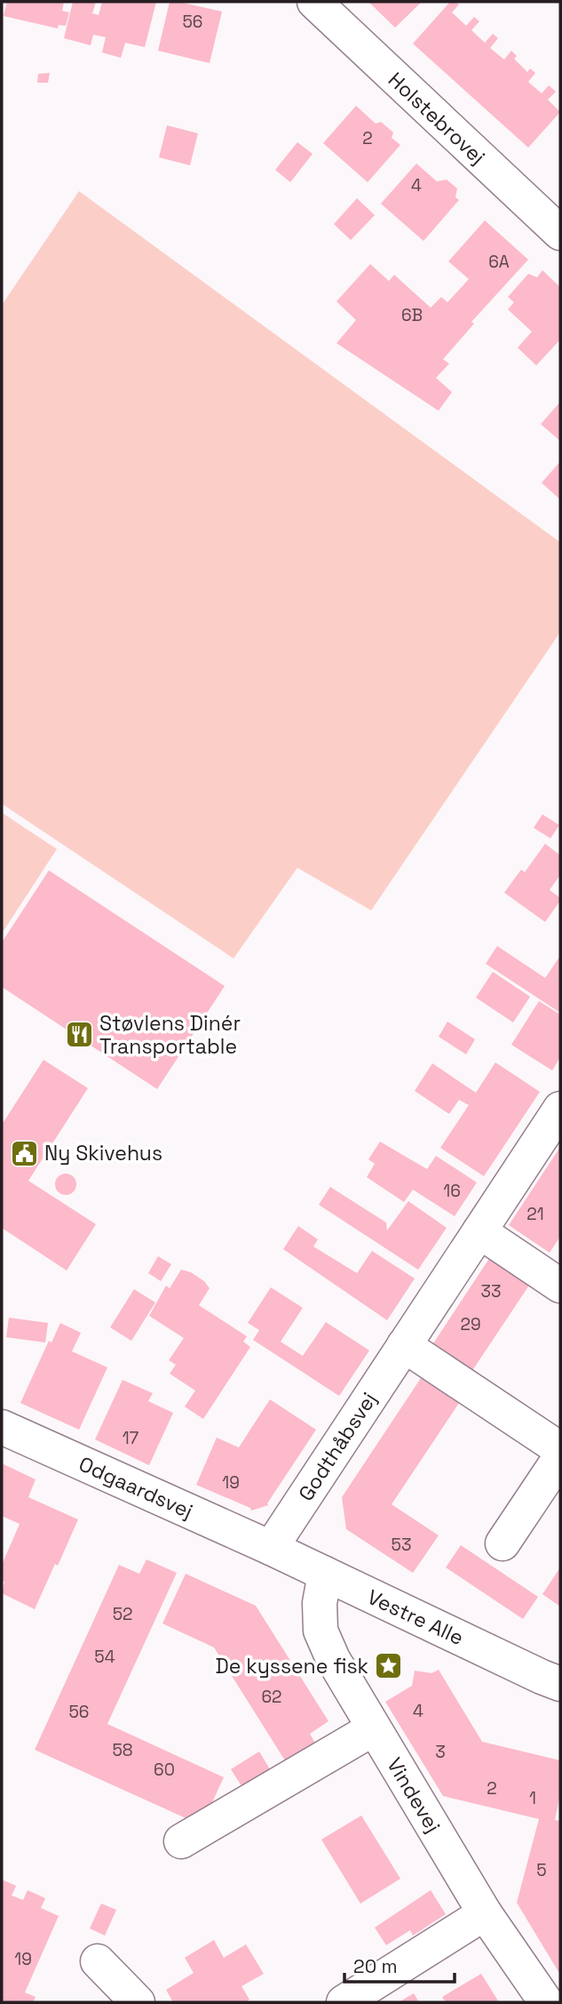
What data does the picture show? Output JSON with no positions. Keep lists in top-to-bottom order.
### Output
{
  "streets": {
    "street": [
      "Holstebrovej",
      "Godthåbsvej",
      "Odgaardsvej",
      "Vestre Alle",
      "Vindevej"
    ]
  },
  "crossings": [
    ["Godthåbsvej", "Odgaardsvej"],
    ["Godthåbsvej", "Vestre Alle"],
    ["Odgaardsvej", "Vestre Alle"],
    ["Vestre Alle", "Vindevej"]
  ],
  "places": {
    "restaurant": ["Støvlens Dinér Transportable"],
    "public building": ["Ny Skivehus"],
    "place": ["De kyssene fisk"]
  },
  "house_numbers": [
    "56",
    "2",
    "4",
    "6A",
    "6B",
    "16",
    "21",
    "33",
    "29",
    "17",
    "19",
    "53",
    "52",
    "54",
    "62",
    "4",
    "56",
    "58",
    "3",
    "60",
    "2",
    "1",
    "5",
    "19"
  ],
  "scale_bar": "20 m"
}
